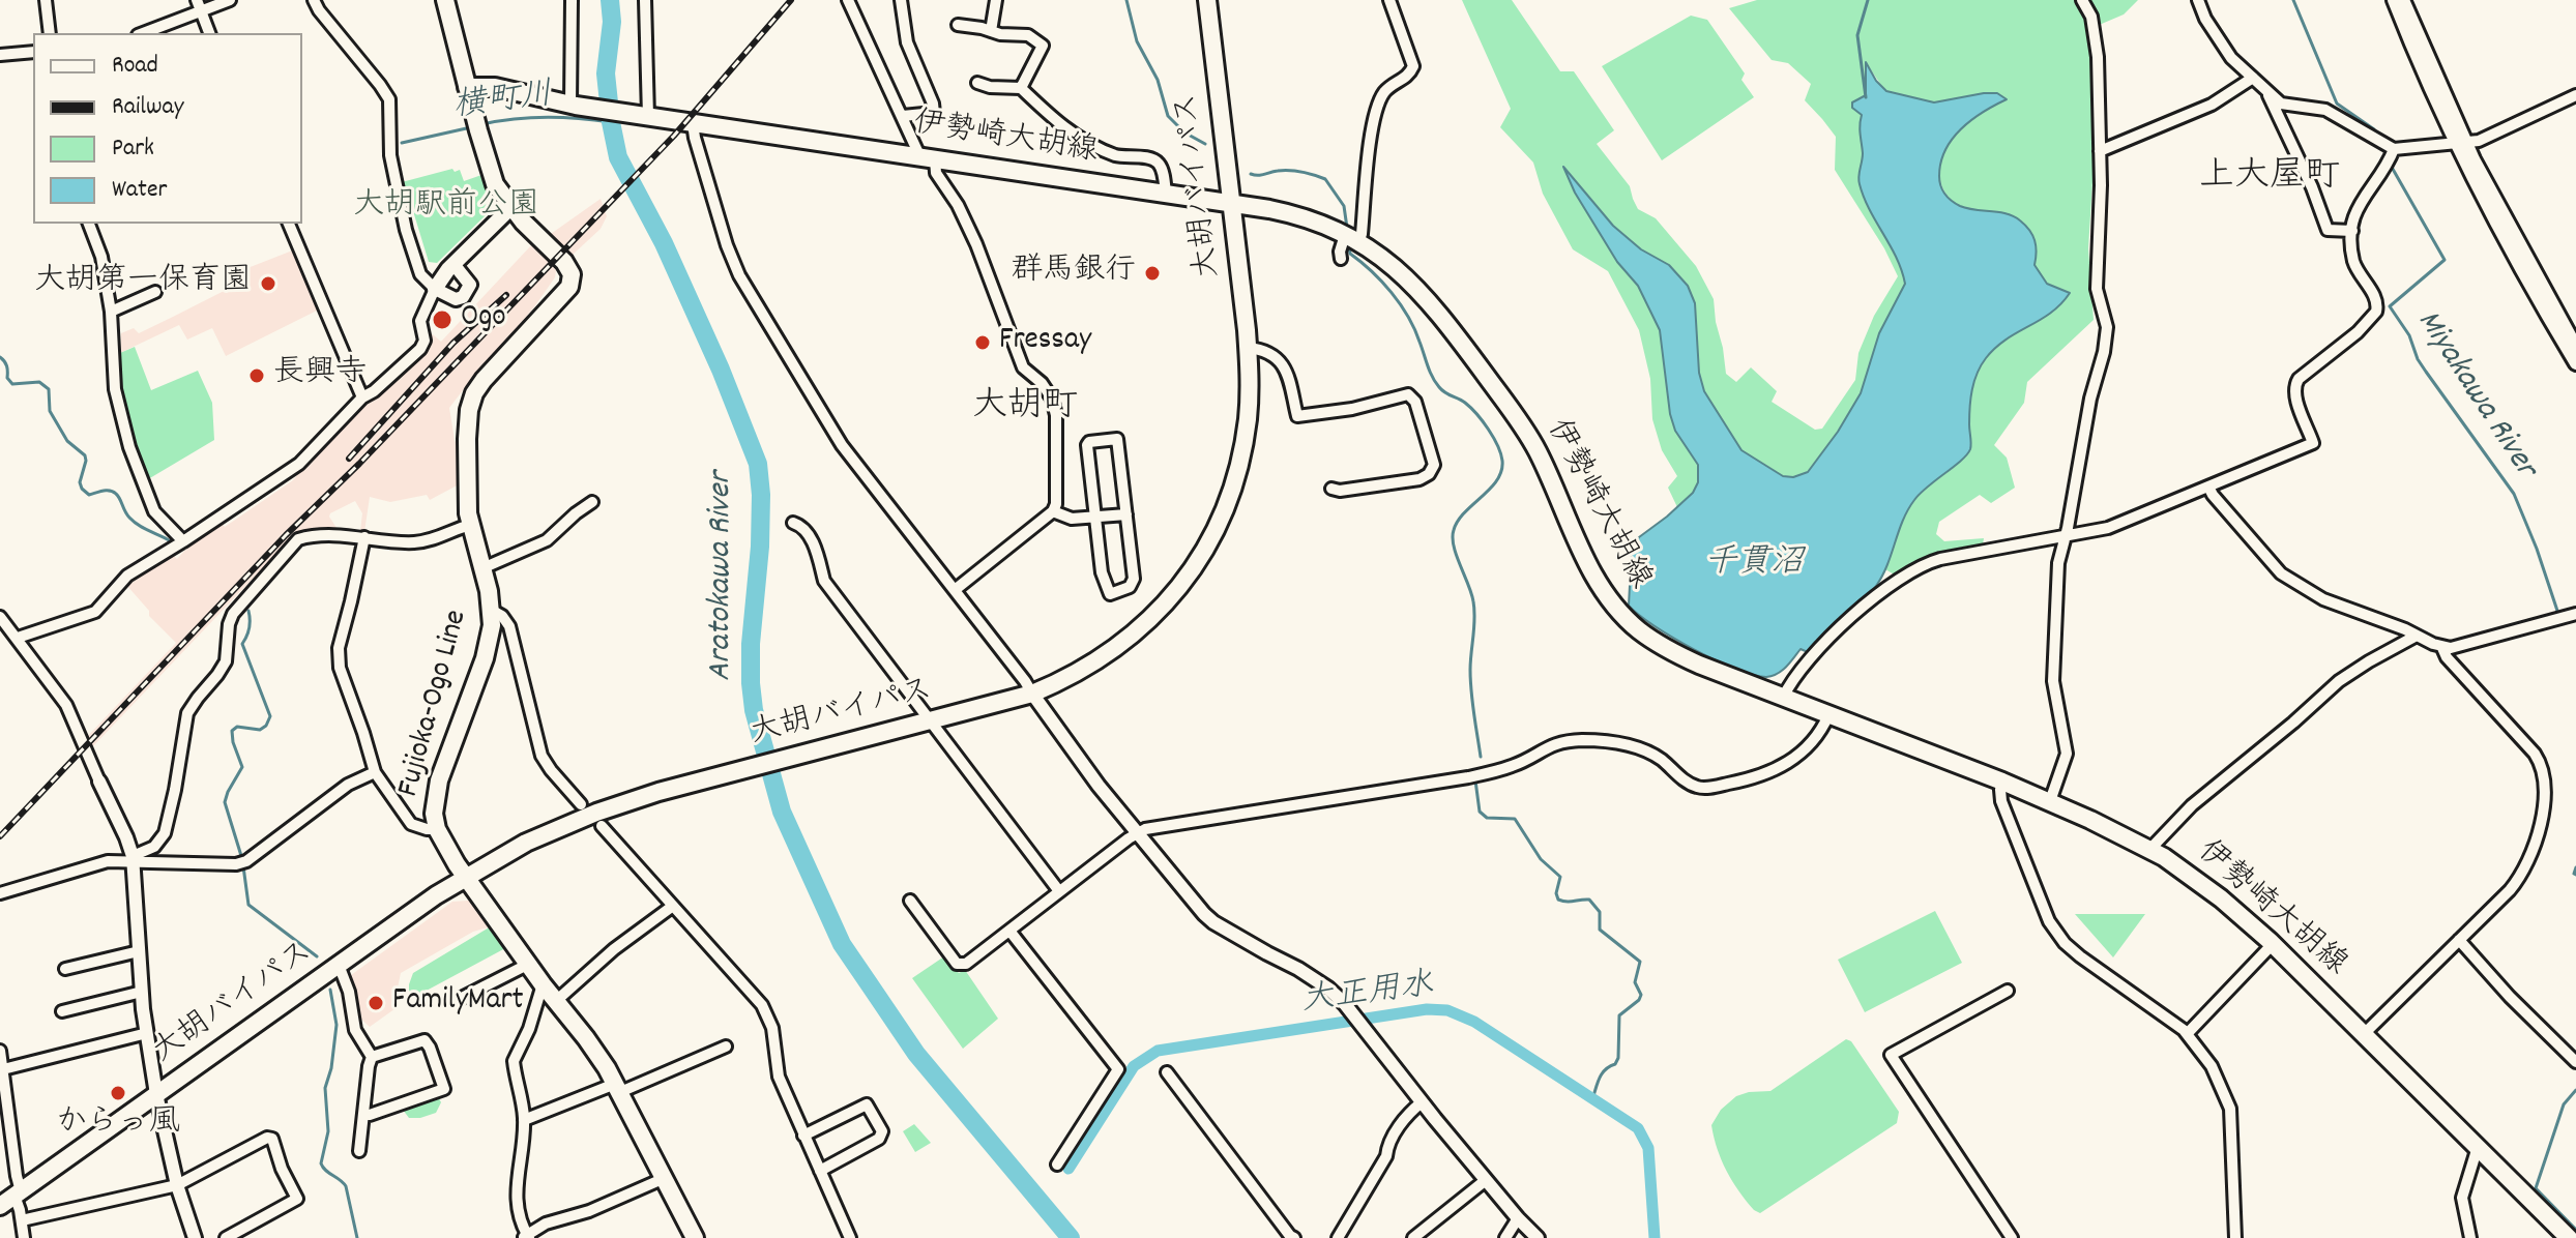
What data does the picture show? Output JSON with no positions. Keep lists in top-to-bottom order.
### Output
{
  "streets": {
    "main road": ["伊勢崎大胡線", "大胡バイパス", "Fujioka-Ogo Line"]
  },
  "crossings": [
    ["伊勢崎大胡線", "大胡バイパス"],
    ["伊勢崎大胡線", "Fujioka-Ogo Line"],
    ["大胡バイパス", "Fujioka-Ogo Line"]
  ],
  "districts": ["上大屋町", "大胡町"],
  "water": [
    "横町川",
    "Miyakawa River",
    "千貫沼",
    "Aratokawa River",
    "大正用水"
  ],
  "parks": ["大胡駅前公園"],
  "places": [
    "群馬銀行",
    "大胡第一保育園",
    "Ogo",
    "Fressay",
    "長興寺",
    "FamilyMart",
    "からっ風"
  ],
  "legend": [
    "Road",
    "Railway",
    "Park",
    "Water"
  ]
}
